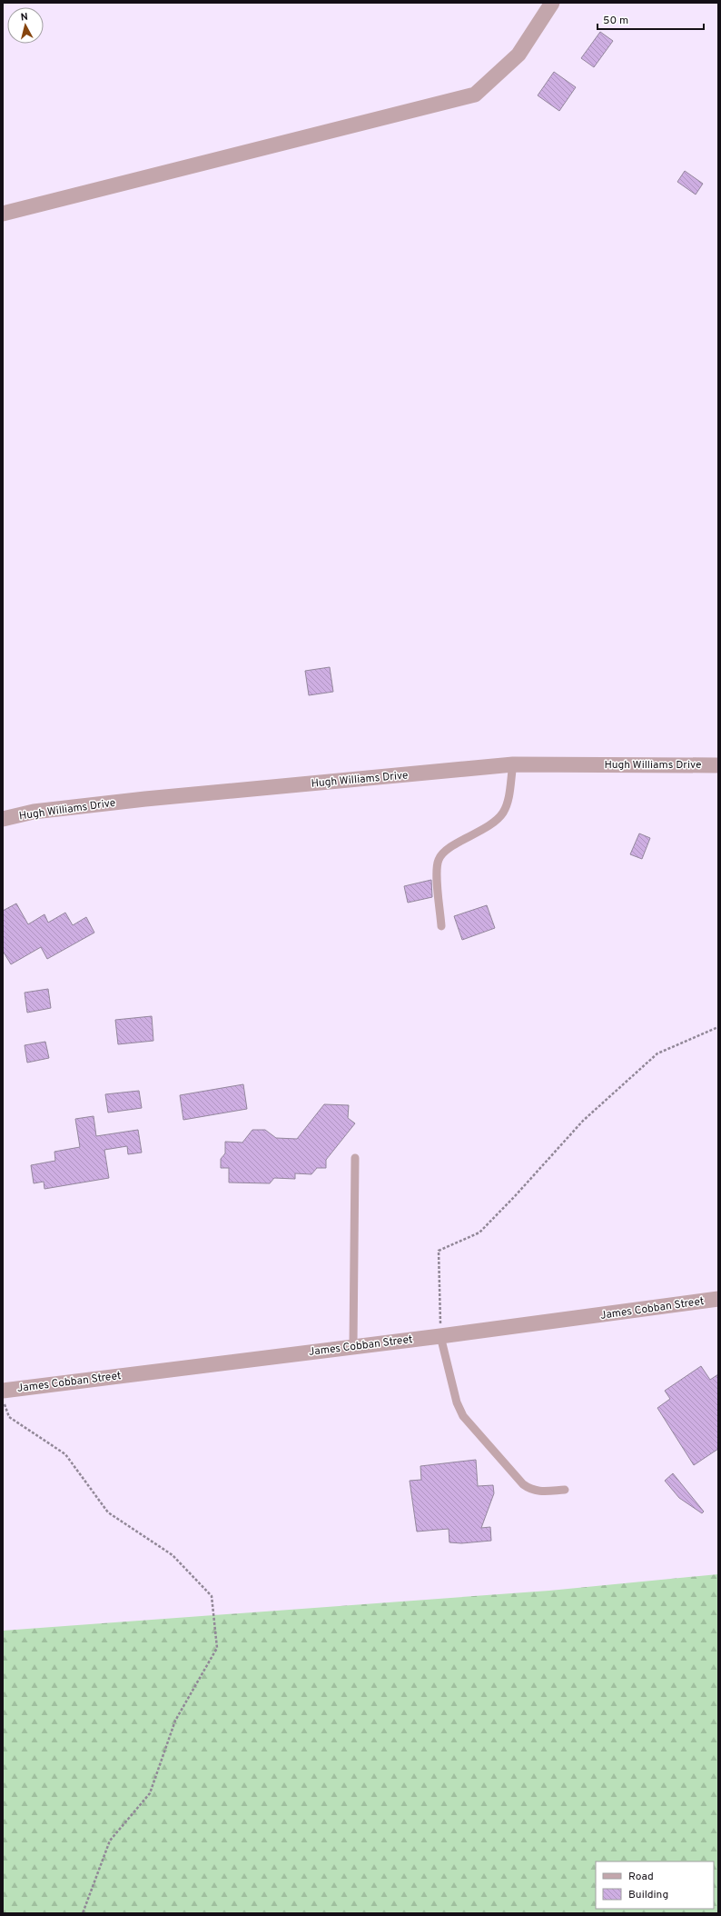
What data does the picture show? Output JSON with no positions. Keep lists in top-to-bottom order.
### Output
{
  "streets": {
    "street": ["Hugh Williams Drive", "James Cobban Street"]
  },
  "legend": ["Road", "Building"],
  "scale_bar": "50 m",
  "north": "top"
}
